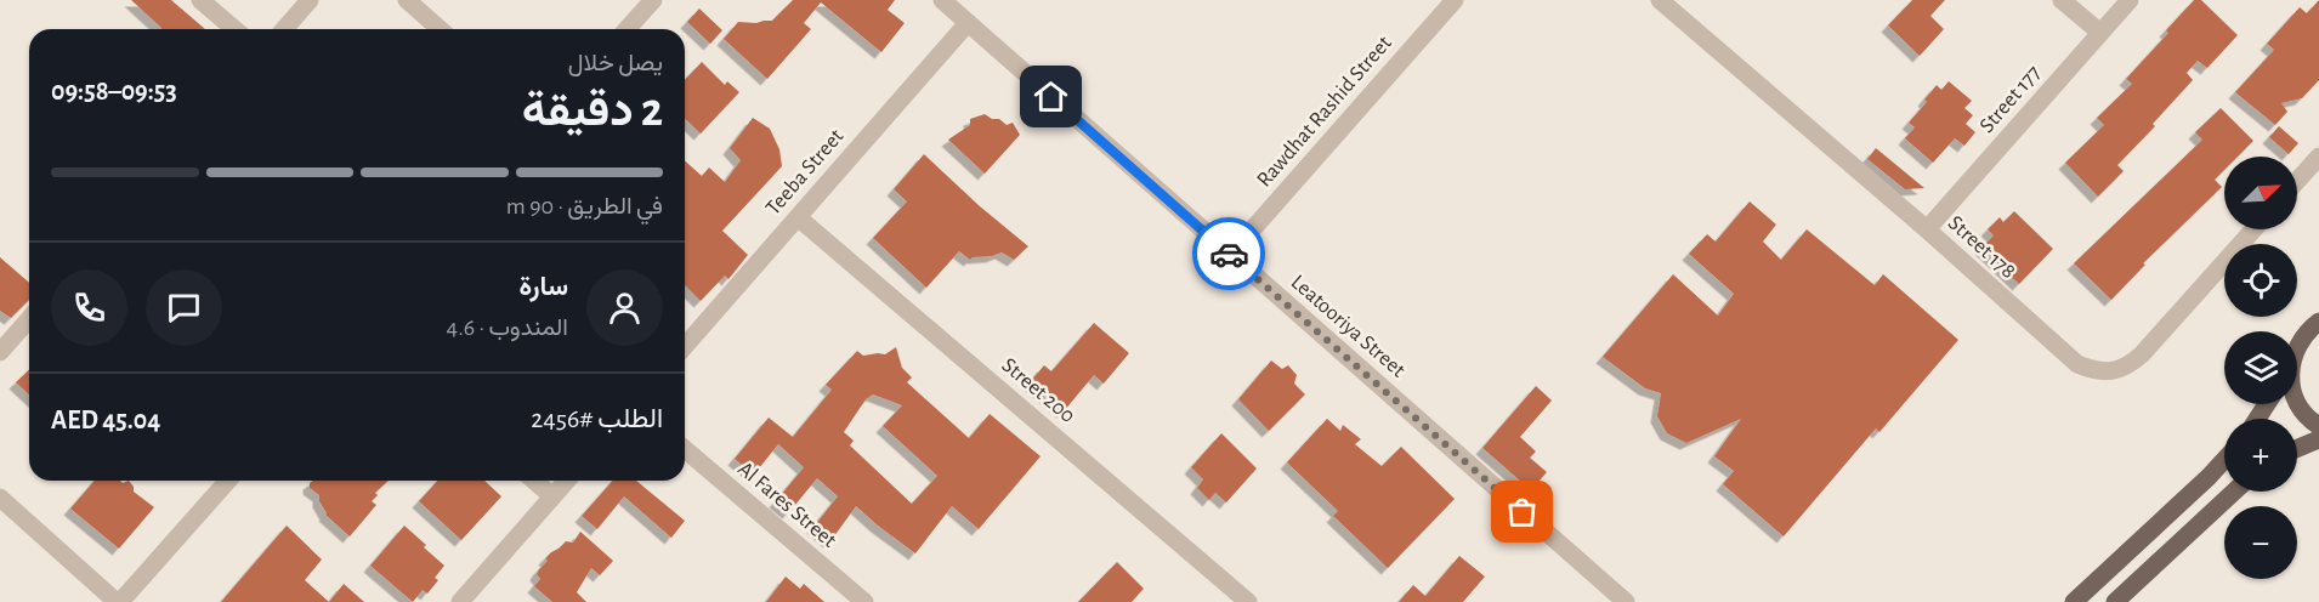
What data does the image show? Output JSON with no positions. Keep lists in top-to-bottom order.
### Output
{
  "streets": {
    "street": [
      "Street 177",
      "Rawdhat Rashid Street",
      "Teeba Street",
      "Street 178",
      "Leatooriya Street",
      "Street 200",
      "Al Fares Street"
    ]
  },
  "crossings": [
    ["Street 177", "Street 178"],
    ["Rawdhat Rashid Street", "Leatooriya Street"],
    ["Teeba Street", "Leatooriya Street"],
    ["Teeba Street", "Street 200"]
  ],
  "north": "top right",
  "page": {
    "heading": ["2 دقيقة", "يصل خلال", "09:53–09:58"],
    "panel": [
      "سارة",
      "المندوب · 4.6",
      "الطلب #2456",
      "AED 45.04"
    ],
    "bar": "في الطريق · 90 m",
    "map_buttons": ["+", "−"]
  }
}
